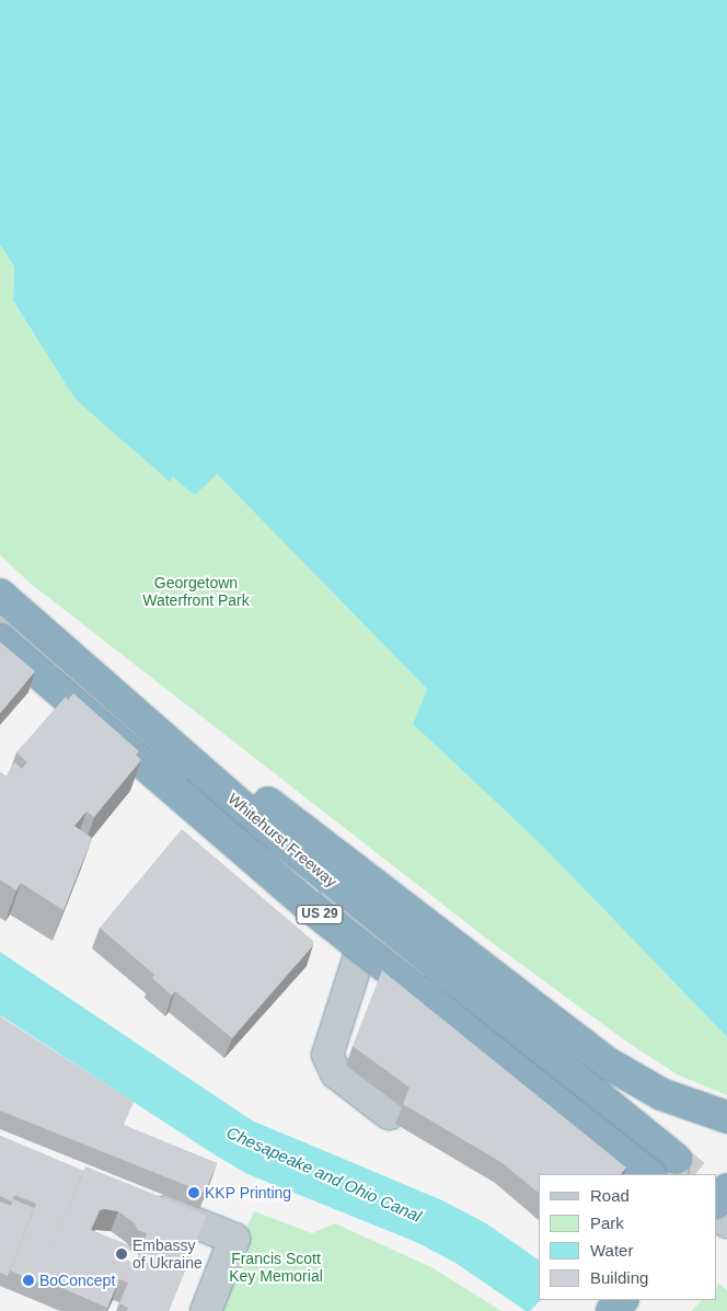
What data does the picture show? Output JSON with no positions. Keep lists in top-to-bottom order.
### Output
{
  "streets": {
    "highway": ["Whitehurst Freeway", "US 29"]
  },
  "water": ["Chesapeake and Ohio Canal"],
  "parks": ["Georgetown Waterfront Park", "Francis Scott Key Memorial"],
  "places": ["KKP Printing", "Embassy of Ukraine", "BoConcept"],
  "legend": [
    "Road",
    "Park",
    "Water",
    "Building"
  ]
}
